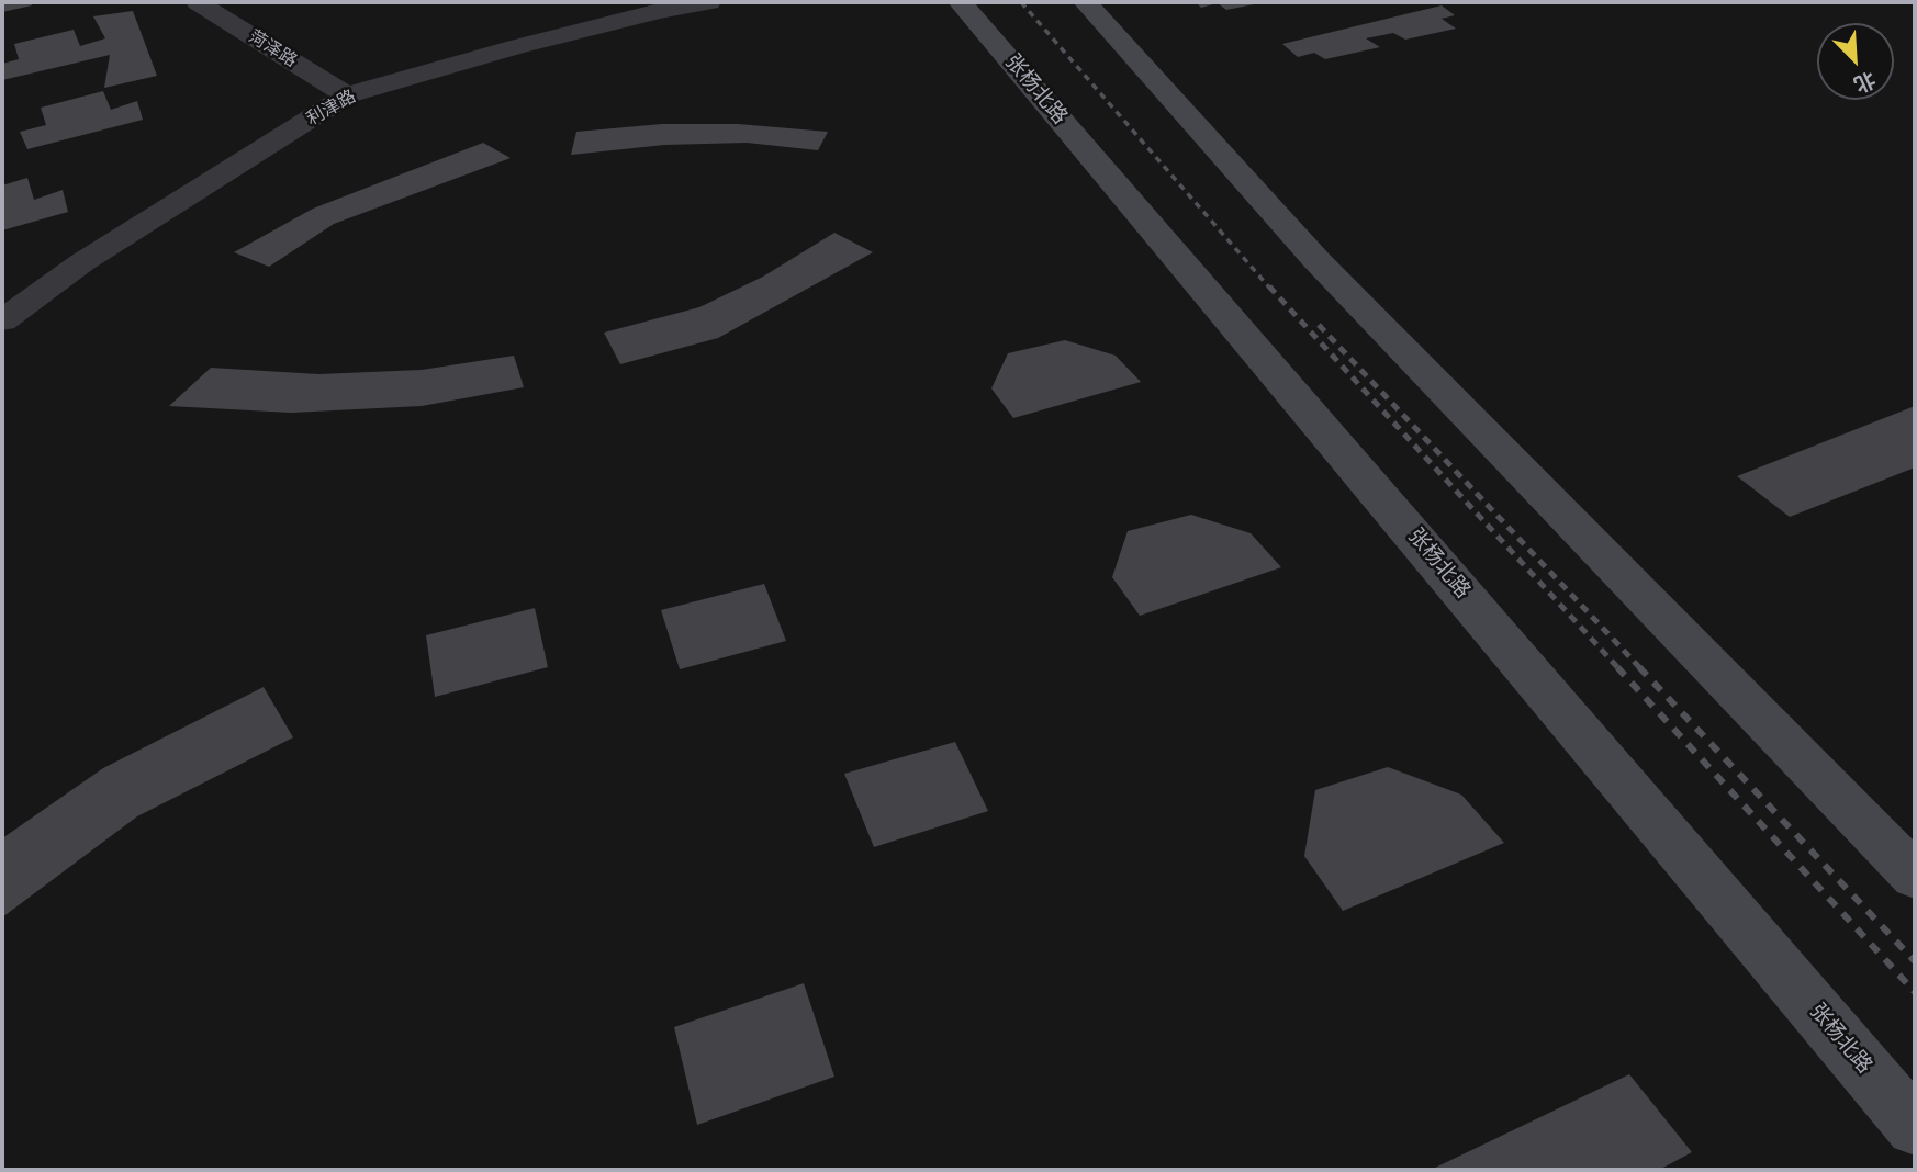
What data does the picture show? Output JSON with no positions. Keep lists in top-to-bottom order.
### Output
{
  "streets": {
    "main road": ["张杨北路"],
    "street": ["菏泽路", "利津路"]
  },
  "crossings": [
    ["菏泽路", "利津路"]
  ],
  "north": "bottom right"
}
